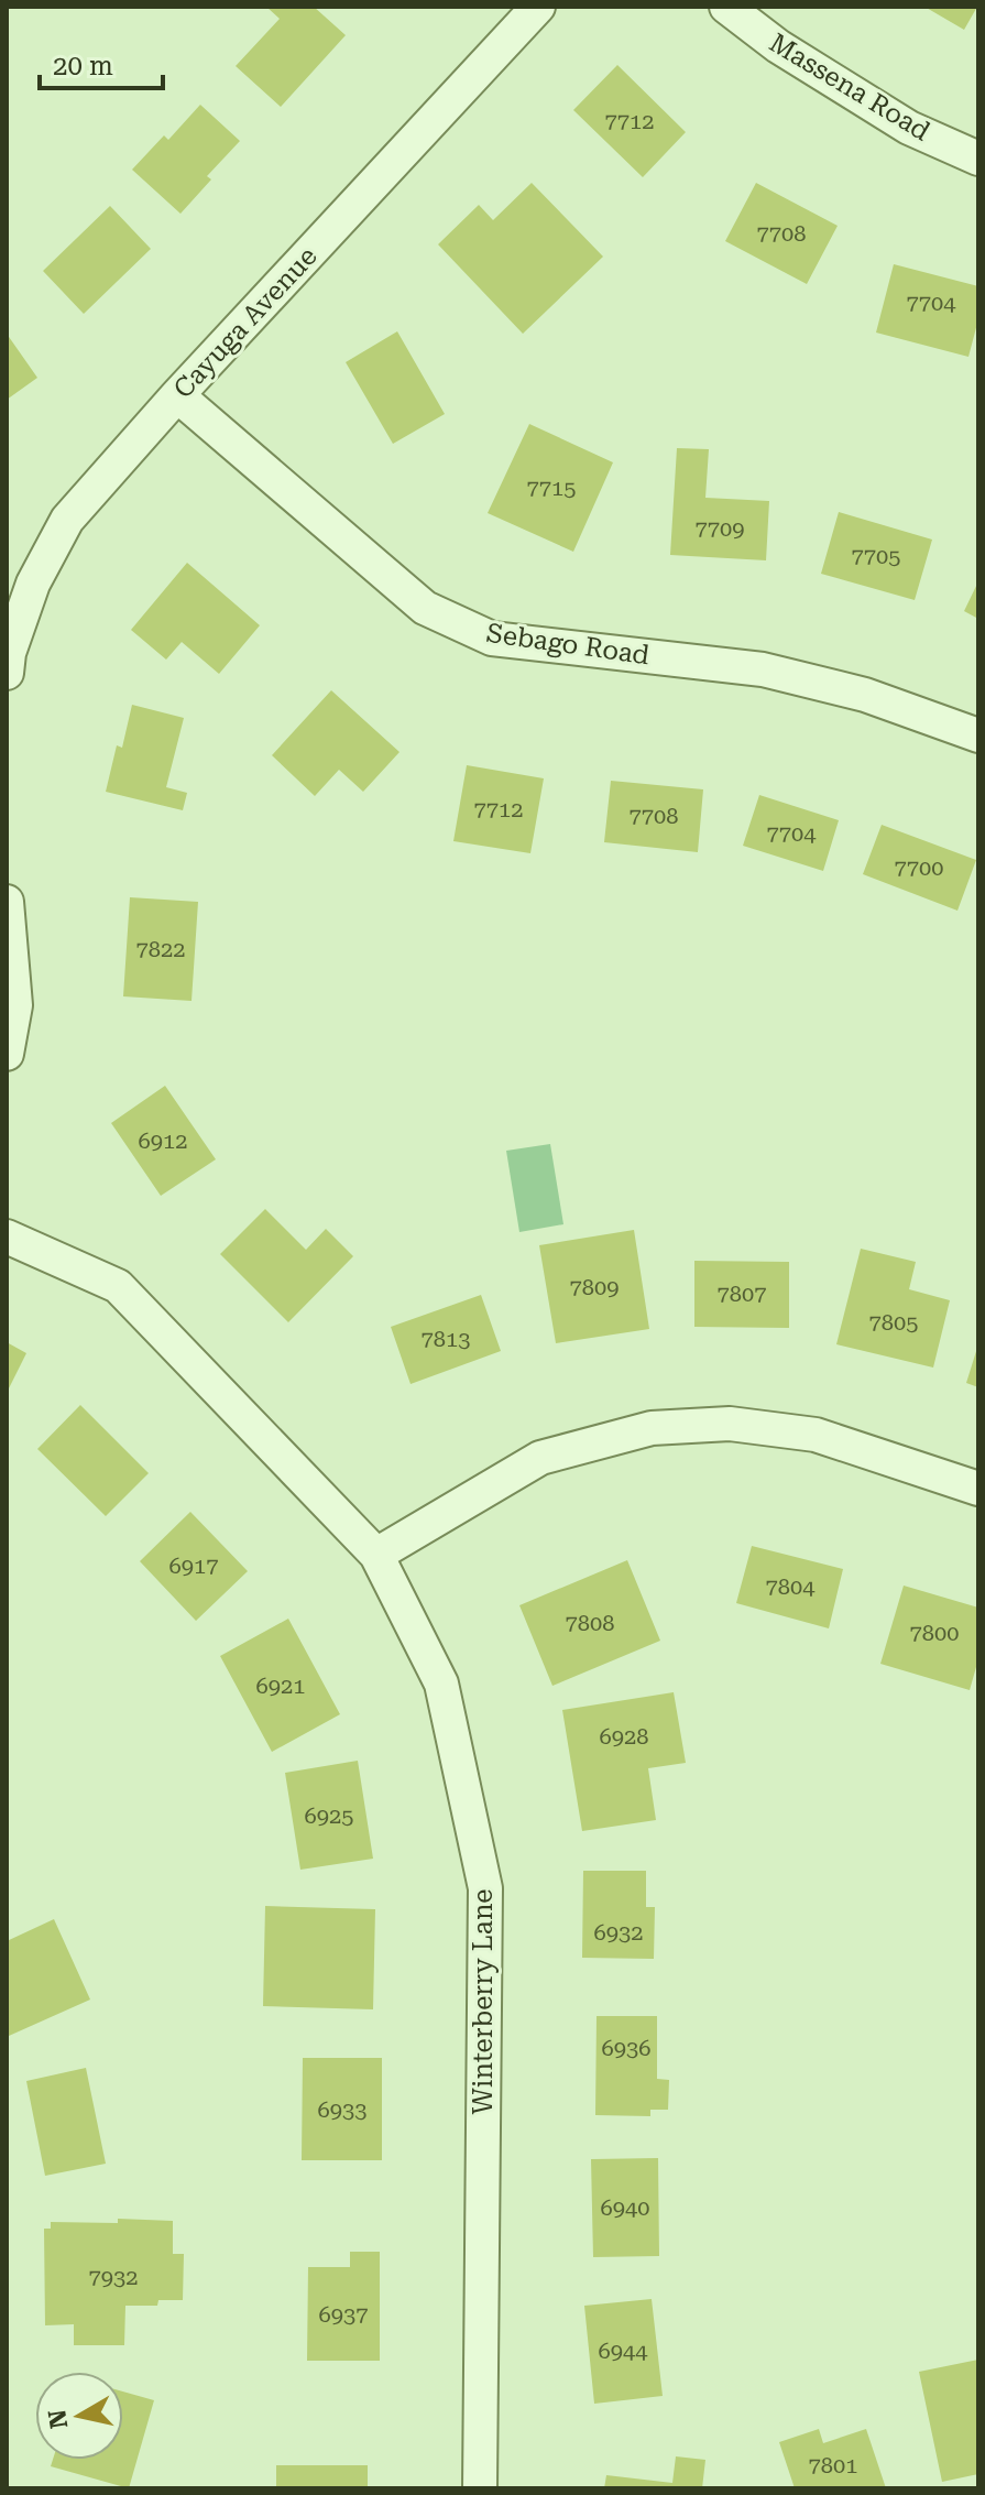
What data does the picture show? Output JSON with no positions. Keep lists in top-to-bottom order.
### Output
{
  "streets": {
    "street": [
      "Massena Road",
      "Cayuga Avenue",
      "Sebago Road",
      "Winterberry Lane"
    ]
  },
  "crossings": [
    ["Cayuga Avenue", "Sebago Road"]
  ],
  "house_numbers": [
    "7712",
    "7708",
    "7704",
    "7715",
    "7709",
    "7705",
    "7712",
    "7708",
    "7704",
    "7700",
    "7822",
    "6912",
    "7809",
    "7807",
    "7805",
    "7813",
    "6917",
    "7804",
    "7808",
    "7800",
    "6921",
    "6928",
    "6925",
    "6932",
    "6936",
    "6933",
    "6940",
    "7932",
    "6937",
    "6944",
    "7801"
  ],
  "scale_bar": "20 m",
  "north": "left"
}
